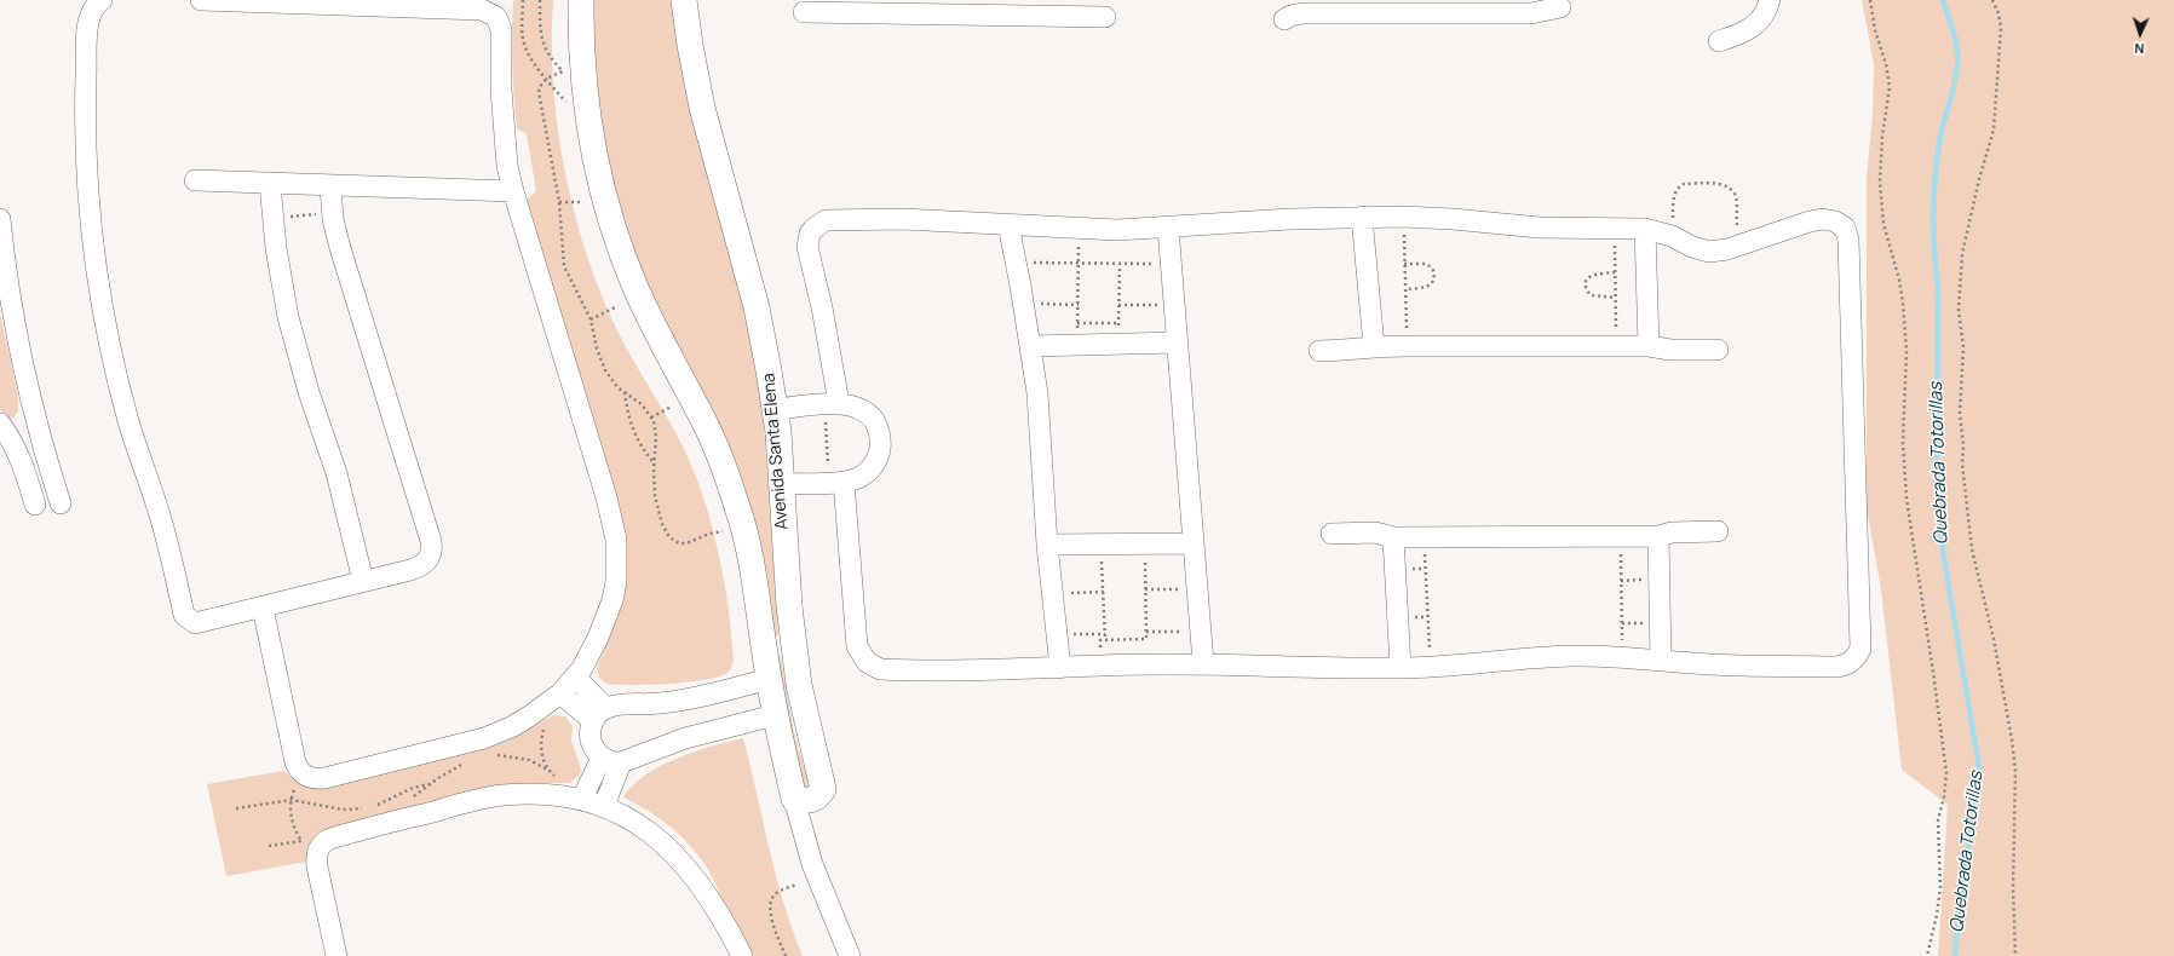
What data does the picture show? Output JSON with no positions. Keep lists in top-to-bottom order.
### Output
{
  "streets": {
    "street": ["Avenida Santa Elena"]
  },
  "water": ["Quebrada Totorillas"],
  "north": "bottom"
}
